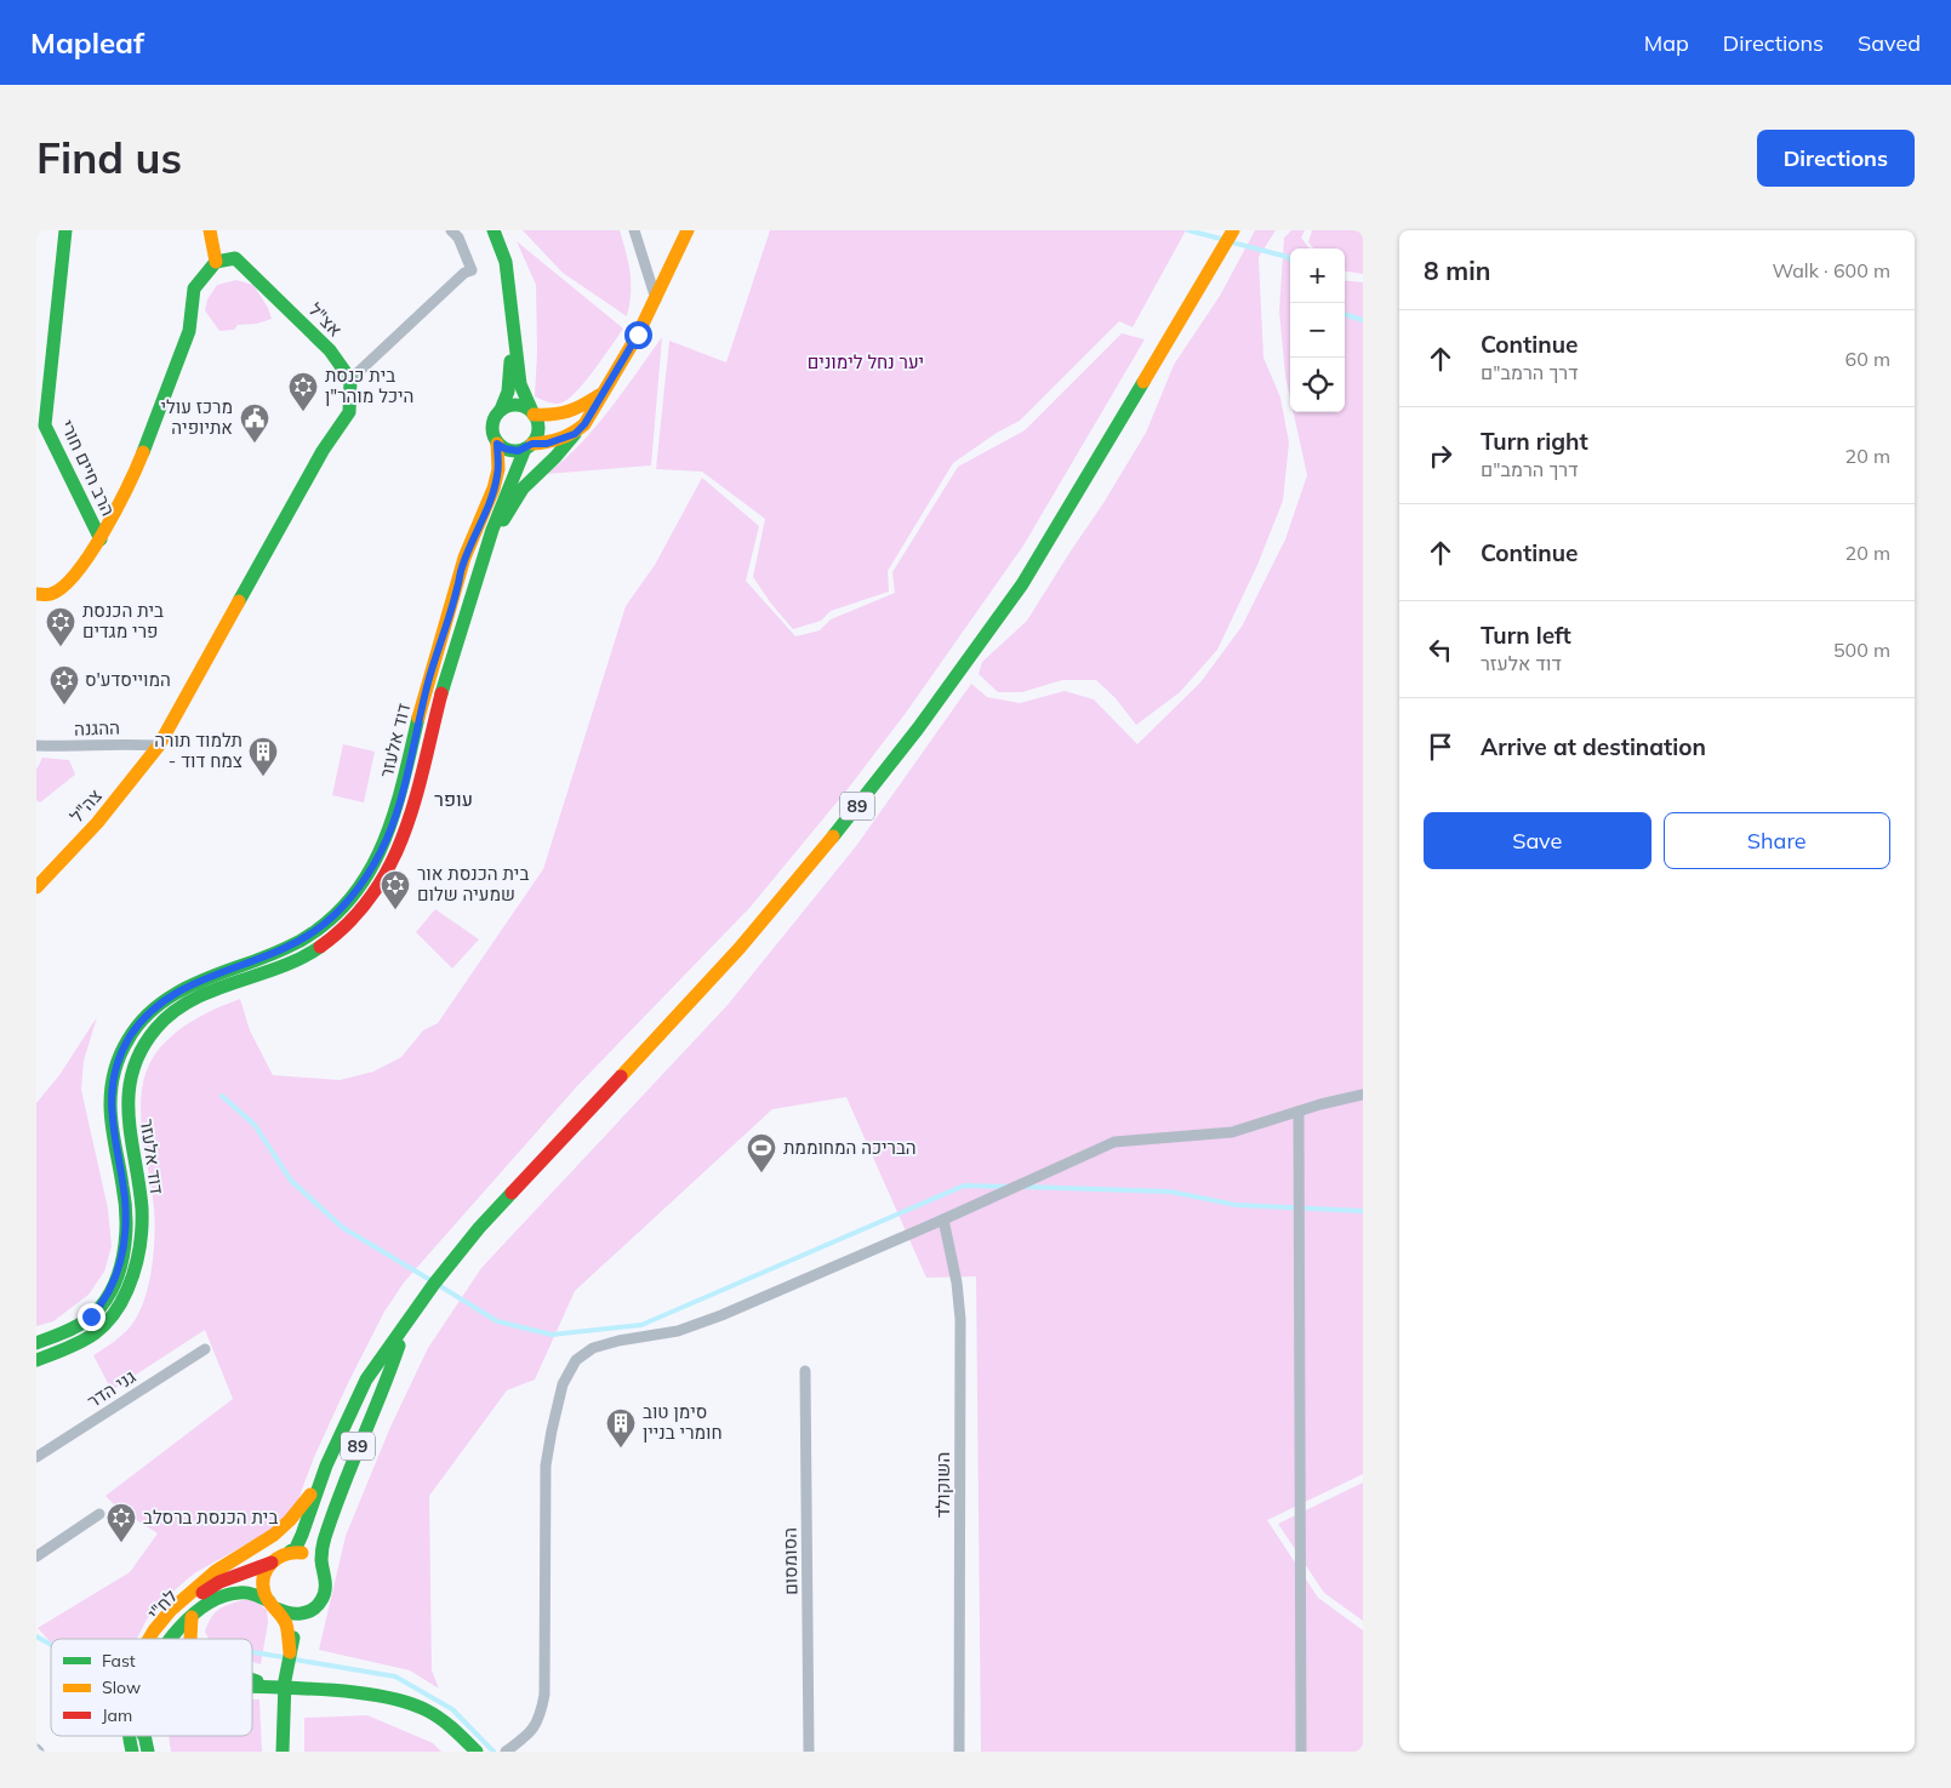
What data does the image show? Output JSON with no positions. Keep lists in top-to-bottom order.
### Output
{
  "streets": {
    "main road": [
      "אצ\"ל",
      "הרב חיים חורי",
      "דוד אלעזר",
      "צה\"ל",
      "89",
      "לח\"י"
    ],
    "street": [
      "ההגנה",
      "גני הדר",
      "השוקולד",
      "הסומסום"
    ]
  },
  "crossings": [
    ["ההגנה", "צה\"ל"],
    ["89", "לח\"י"]
  ],
  "districts": ["עופר"],
  "parks": ["יער נחל לימונים"],
  "places": {
    "synagogue": [
      "בית כנסת היכל מוהר\"ן",
      "בית הכנסת פרי מגדים",
      "המוייסדע'ס",
      "בית הכנסת אור שמעיה שלום",
      "בית הכנסת ברסלב"
    ],
    "public building": ["מרכז עולי אתיופיה"],
    "building": ["תלמוד תורה - צמח דוד", "סימן טוב חומרי בניין"],
    "sports": ["הבריכה המחוממת"]
  },
  "legend": ["Fast", "Slow", "Jam"],
  "page": {
    "header": "Mapleaf",
    "nav": ["Map", "Directions", "Saved"],
    "buttons": [
      "Directions",
      ["Save", "Share"]
    ],
    "title": "Find us",
    "heading": ["8 min", "Walk · 600 m"],
    "map_buttons": ["+", "−"],
    "list": [
      ["Continue", "דרך הרמב\"ם", "60 m"],
      ["Turn right", "דרך הרמב\"ם", "20 m"],
      ["Continue", "20 m"],
      ["Turn left", "דוד אלעזר", "500 m"],
      "Arrive at destination"
    ]
  }
}
